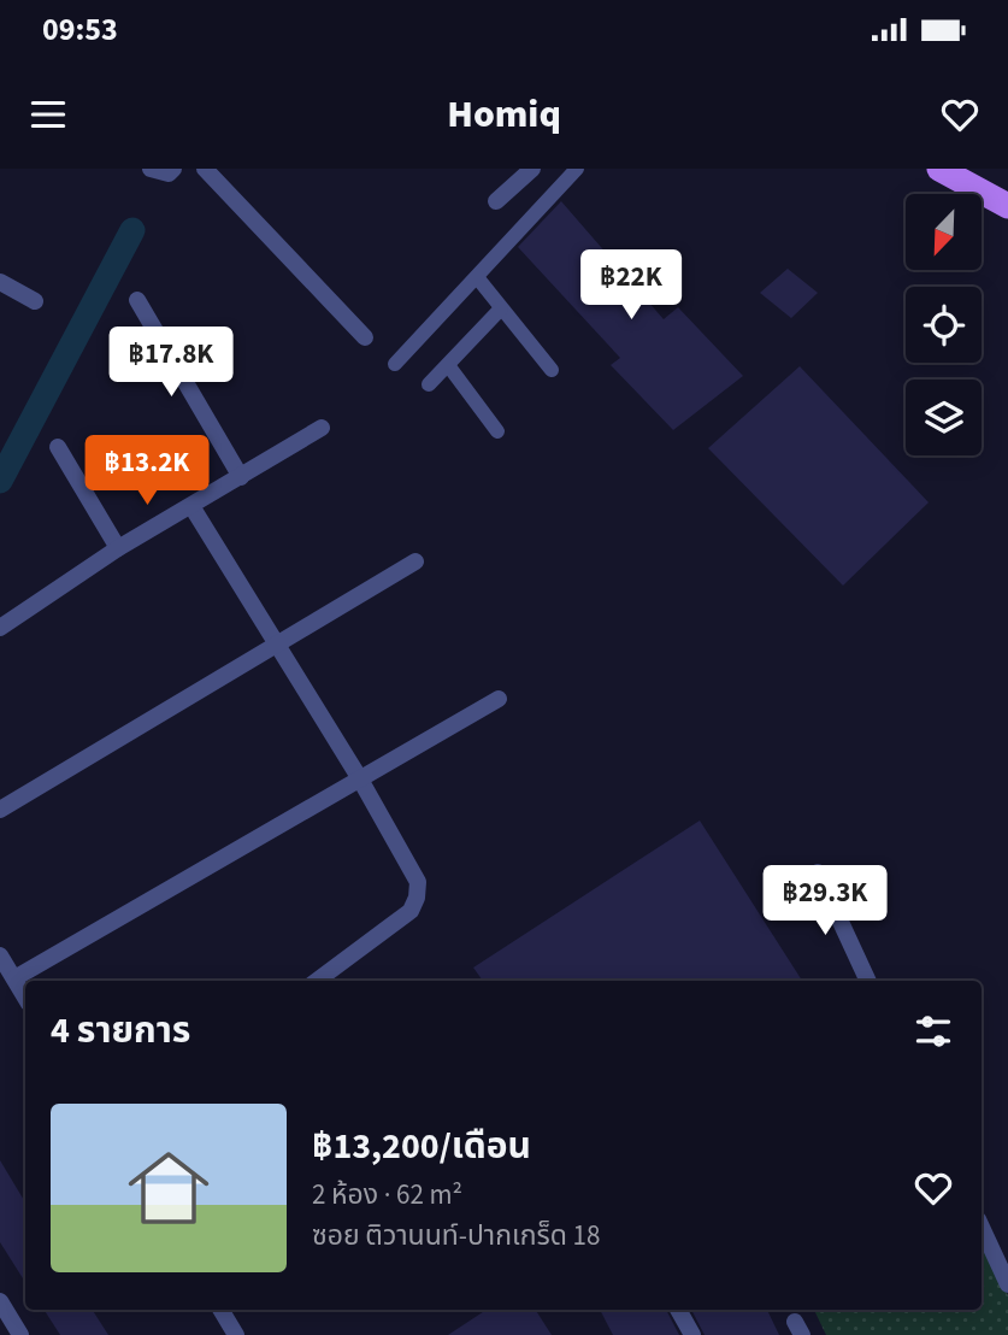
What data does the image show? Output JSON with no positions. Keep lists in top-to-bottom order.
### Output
{
  "north": "bottom left",
  "page": {
    "status": "09:53",
    "header": "Homiq",
    "price": [
      "฿22K",
      "฿17.8K",
      "฿13.2K",
      "฿29.3K"
    ],
    "heading": "4 รายการ",
    "list": [
      {
        "name": "฿13,200/เดือน",
        "note": "2 ห้อง · 62 m² · ซอย ติวานนท์-ปากเกร็ด 18"
      }
    ]
  }
}
